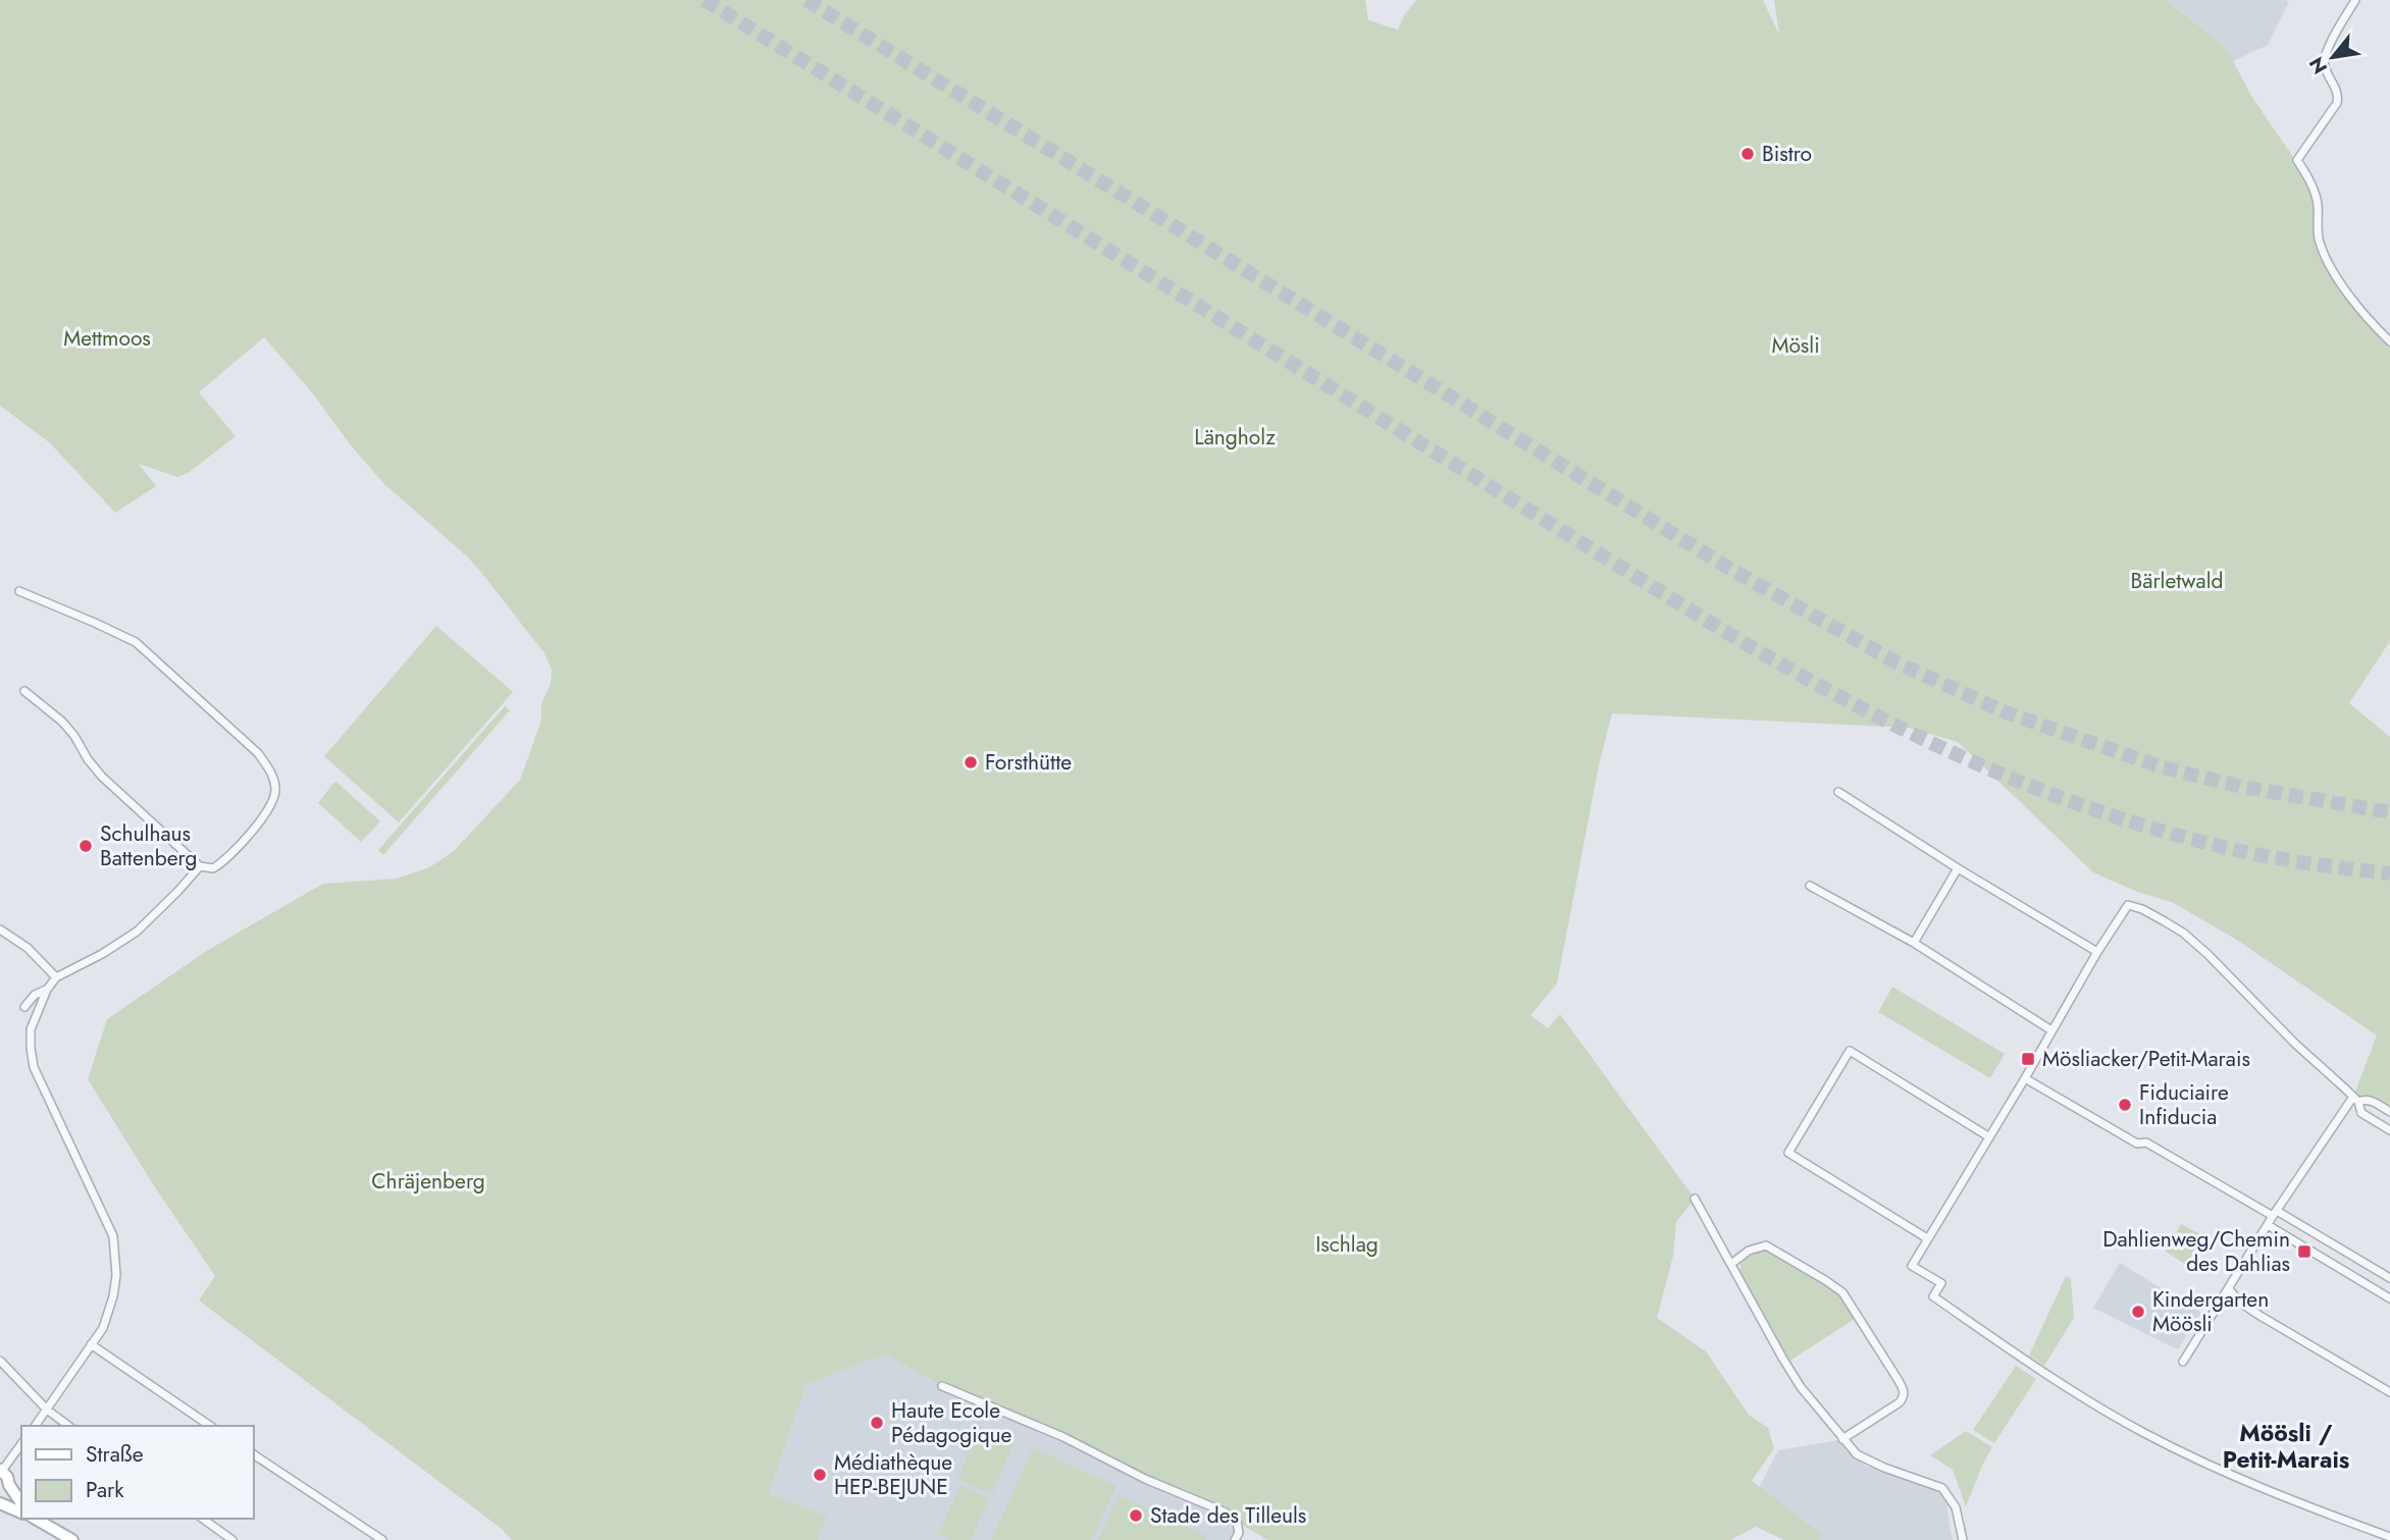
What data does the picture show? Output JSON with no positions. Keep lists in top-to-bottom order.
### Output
{
  "districts": ["Möösli / Petit-Marais"],
  "parks": [
    "Mettmoos",
    "Mösli",
    "Längholz",
    "Bärletwald",
    "Chräjenberg",
    "Ischlag"
  ],
  "places": {
    "other": [
      "Bistro",
      "Forsthütte",
      "Schulhaus Battenberg",
      "Fiduciaire Infiducia",
      "Kindergarten Möösli",
      "Haute Ecole Pédagogique",
      "Médiathèque HEP-BEJUNE",
      "Stade des Tilleuls"
    ],
    "transit": ["Mösliacker/Petit-Marais", "Dahlienweg/Chemin des Dahlias"]
  },
  "legend": ["Straße", "Park"],
  "north": "bottom left"
}
